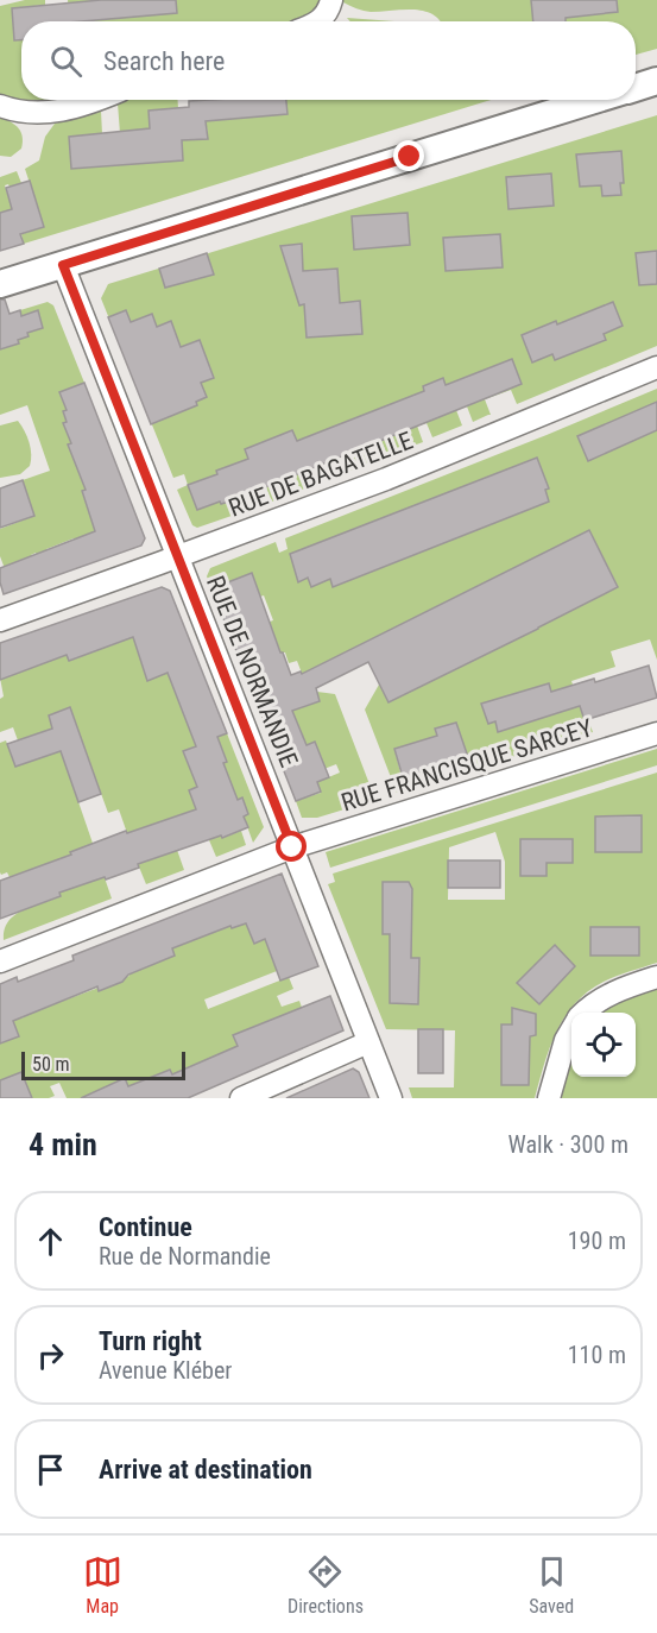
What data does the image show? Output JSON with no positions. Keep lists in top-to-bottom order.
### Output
{
  "streets": {
    "street": ["RUE DE BAGATELLE", "RUE DE NORMANDIE", "RUE FRANCISQUE SARCEY"]
  },
  "crossings": [
    ["RUE DE BAGATELLE", "RUE DE NORMANDIE"],
    ["RUE DE NORMANDIE", "RUE FRANCISQUE SARCEY"]
  ],
  "scale_bar": "50 m",
  "page": {
    "search": "Search here",
    "scale": "50 m",
    "heading": ["4 min", "Walk · 300 m"],
    "list": [
      ["Continue", "Rue de Normandie", "190 m"],
      ["Turn right", "Avenue Kléber", "110 m"],
      "Arrive at destination"
    ],
    "nav": ["Map", "Directions", "Saved"]
  }
}
